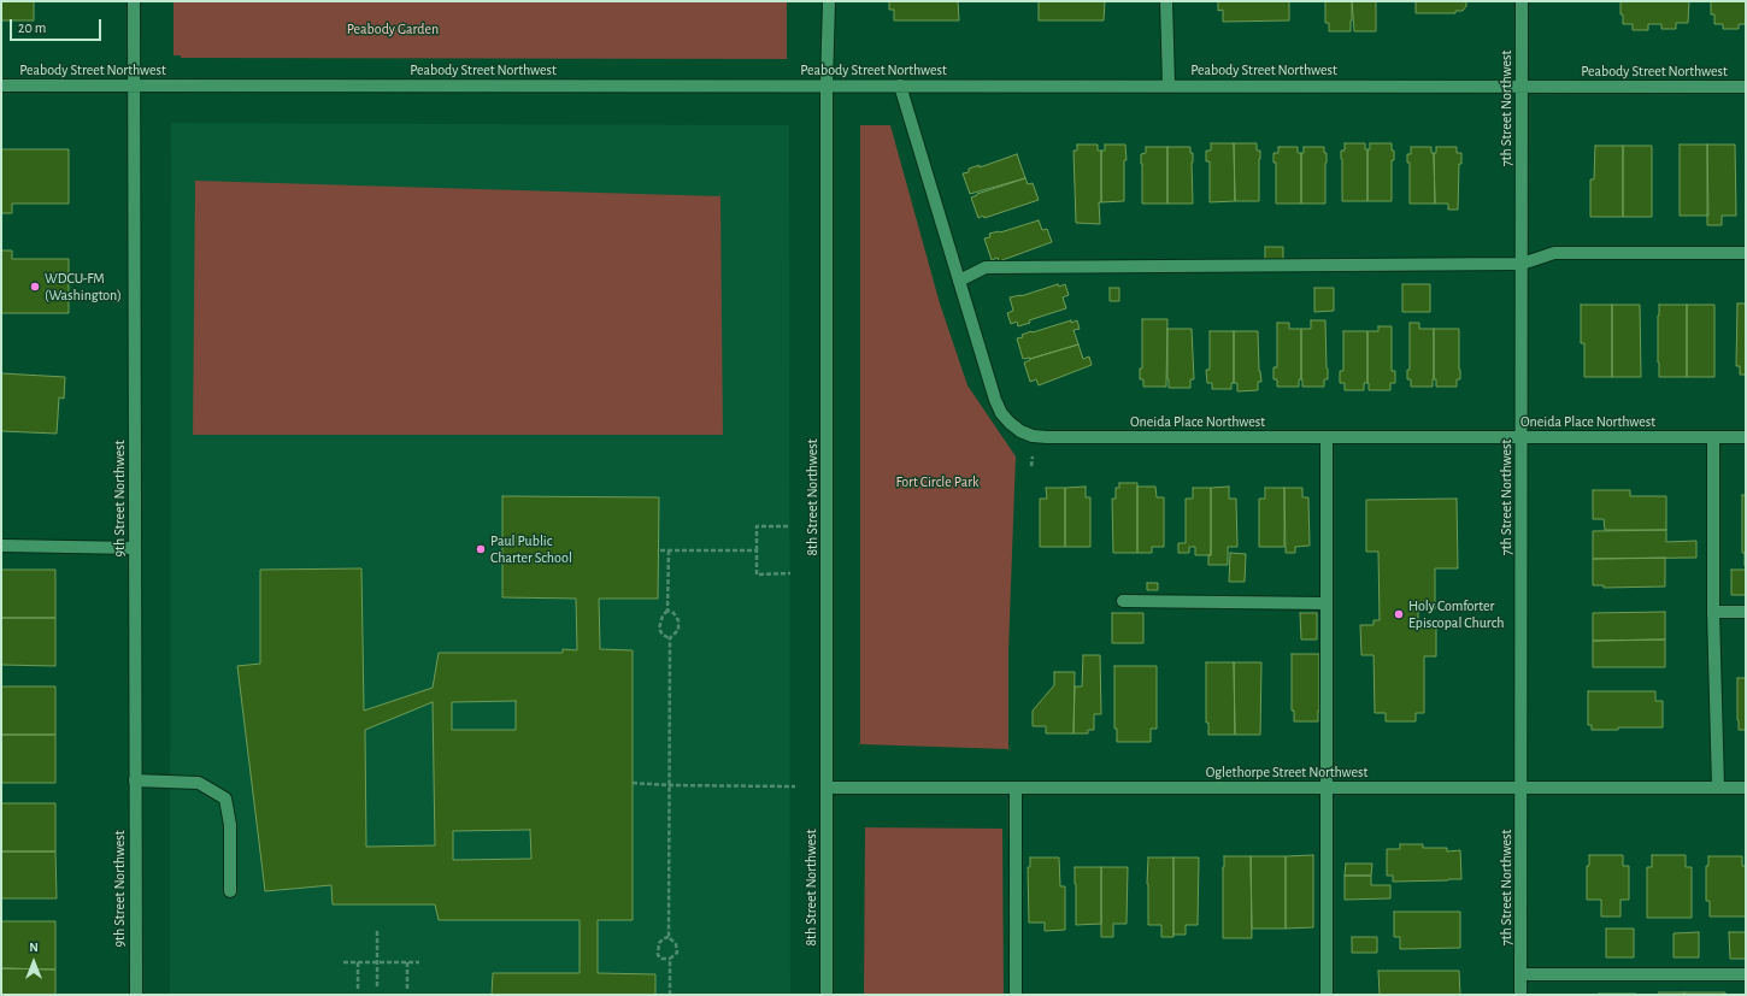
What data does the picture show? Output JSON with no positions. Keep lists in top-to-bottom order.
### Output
{
  "streets": {
    "street": [
      "Peabody Street Northwest",
      "7th Street Northwest",
      "Oneida Place Northwest",
      "8th Street Northwest",
      "9th Street Northwest",
      "Oglethorpe Street Northwest"
    ]
  },
  "crossings": [
    ["Peabody Street Northwest", "7th Street Northwest"],
    ["Peabody Street Northwest", "Oneida Place Northwest"],
    ["Peabody Street Northwest", "8th Street Northwest"],
    ["Peabody Street Northwest", "9th Street Northwest"],
    ["7th Street Northwest", "Oneida Place Northwest"],
    ["7th Street Northwest", "Oglethorpe Street Northwest"],
    ["8th Street Northwest", "Oglethorpe Street Northwest"]
  ],
  "parks": ["Peabody Garden", "Fort Circle Park"],
  "places": ["WDCU-FM (Washington)", "Paul Public Charter School", "Holy Comforter Episcopal Church"],
  "scale_bar": "20 m",
  "north": "top"
}
